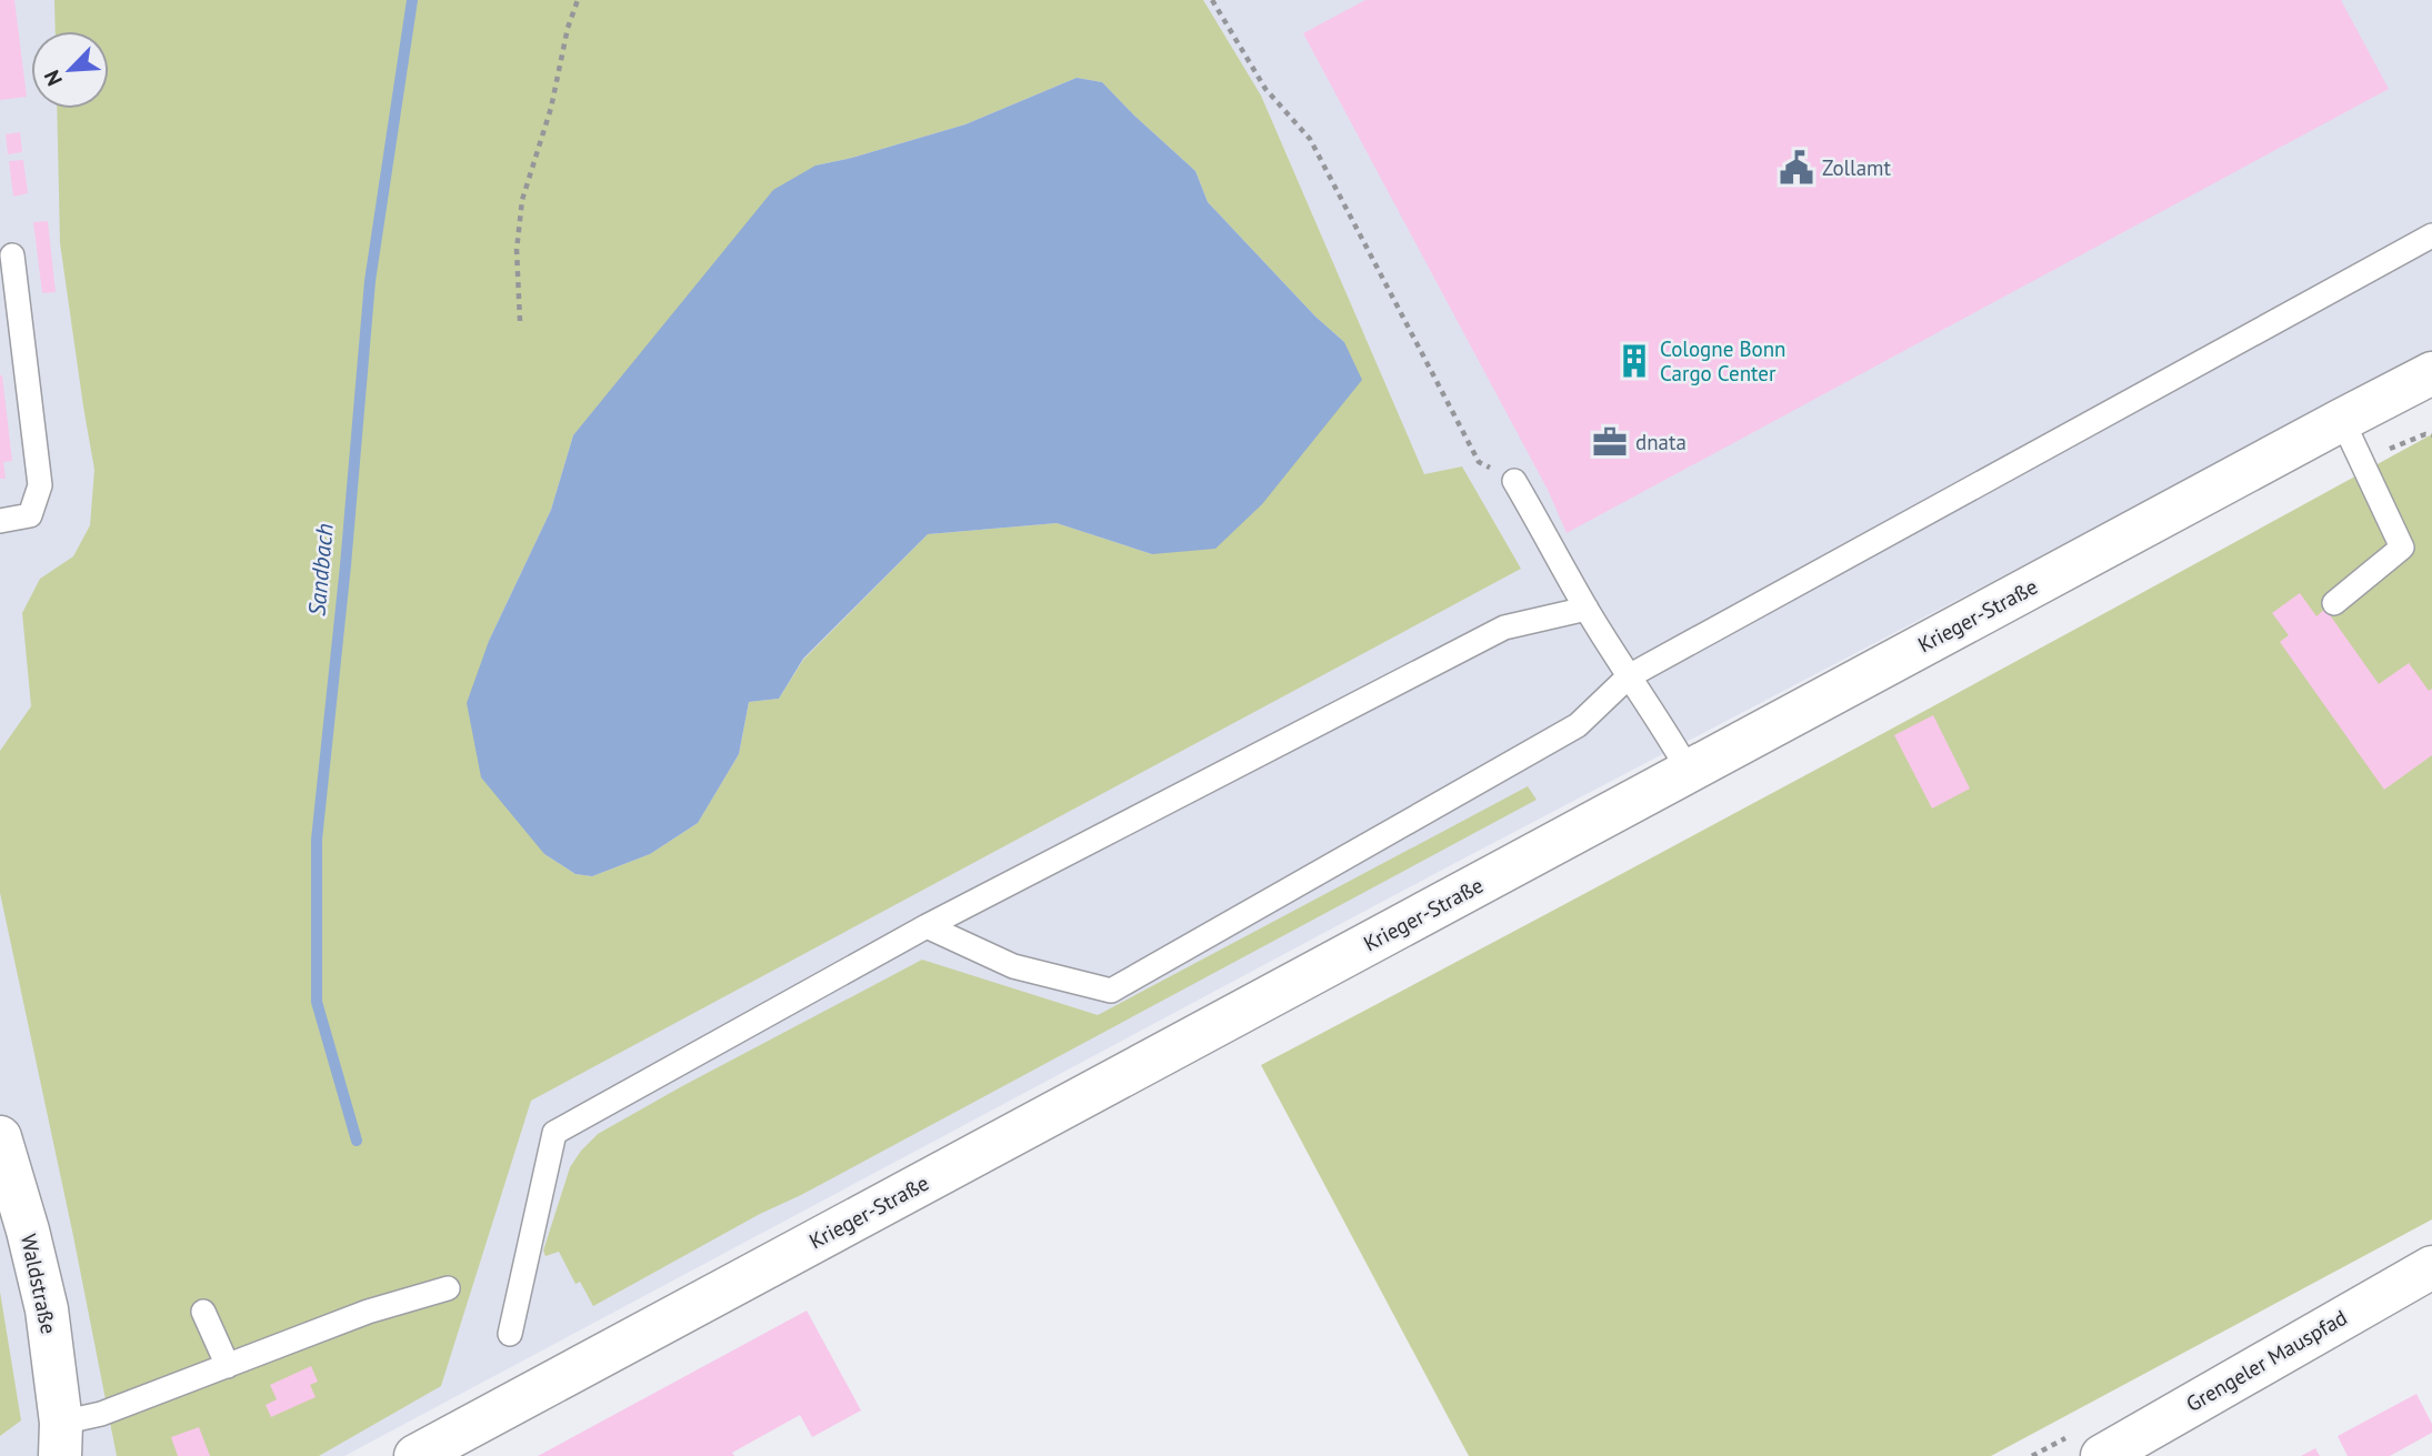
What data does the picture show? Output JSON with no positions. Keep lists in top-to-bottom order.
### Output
{
  "streets": {
    "street": ["Krieger-Straße", "Waldstraße", "Grengeler Mauspfad"]
  },
  "water": ["Sandbach"],
  "places": {
    "public building": ["Zollamt"],
    "building": ["Cologne Bonn Cargo Center"],
    "office": ["dnata"]
  },
  "north": "bottom left"
}
